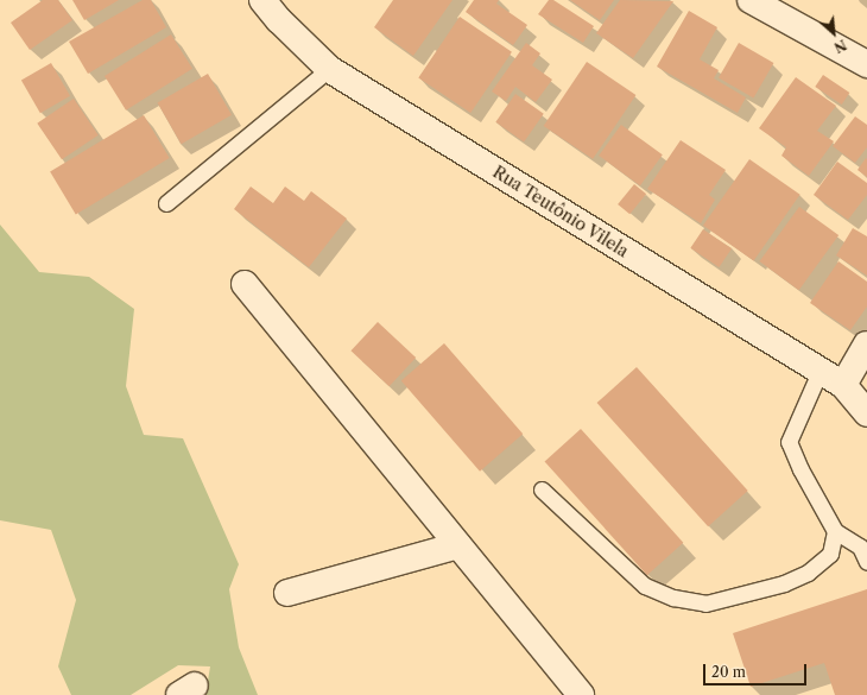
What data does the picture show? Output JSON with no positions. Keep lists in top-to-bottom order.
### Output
{
  "streets": {
    "street": ["Rua Teutônio Vilela"]
  },
  "scale_bar": "20 m",
  "north": "bottom right"
}
